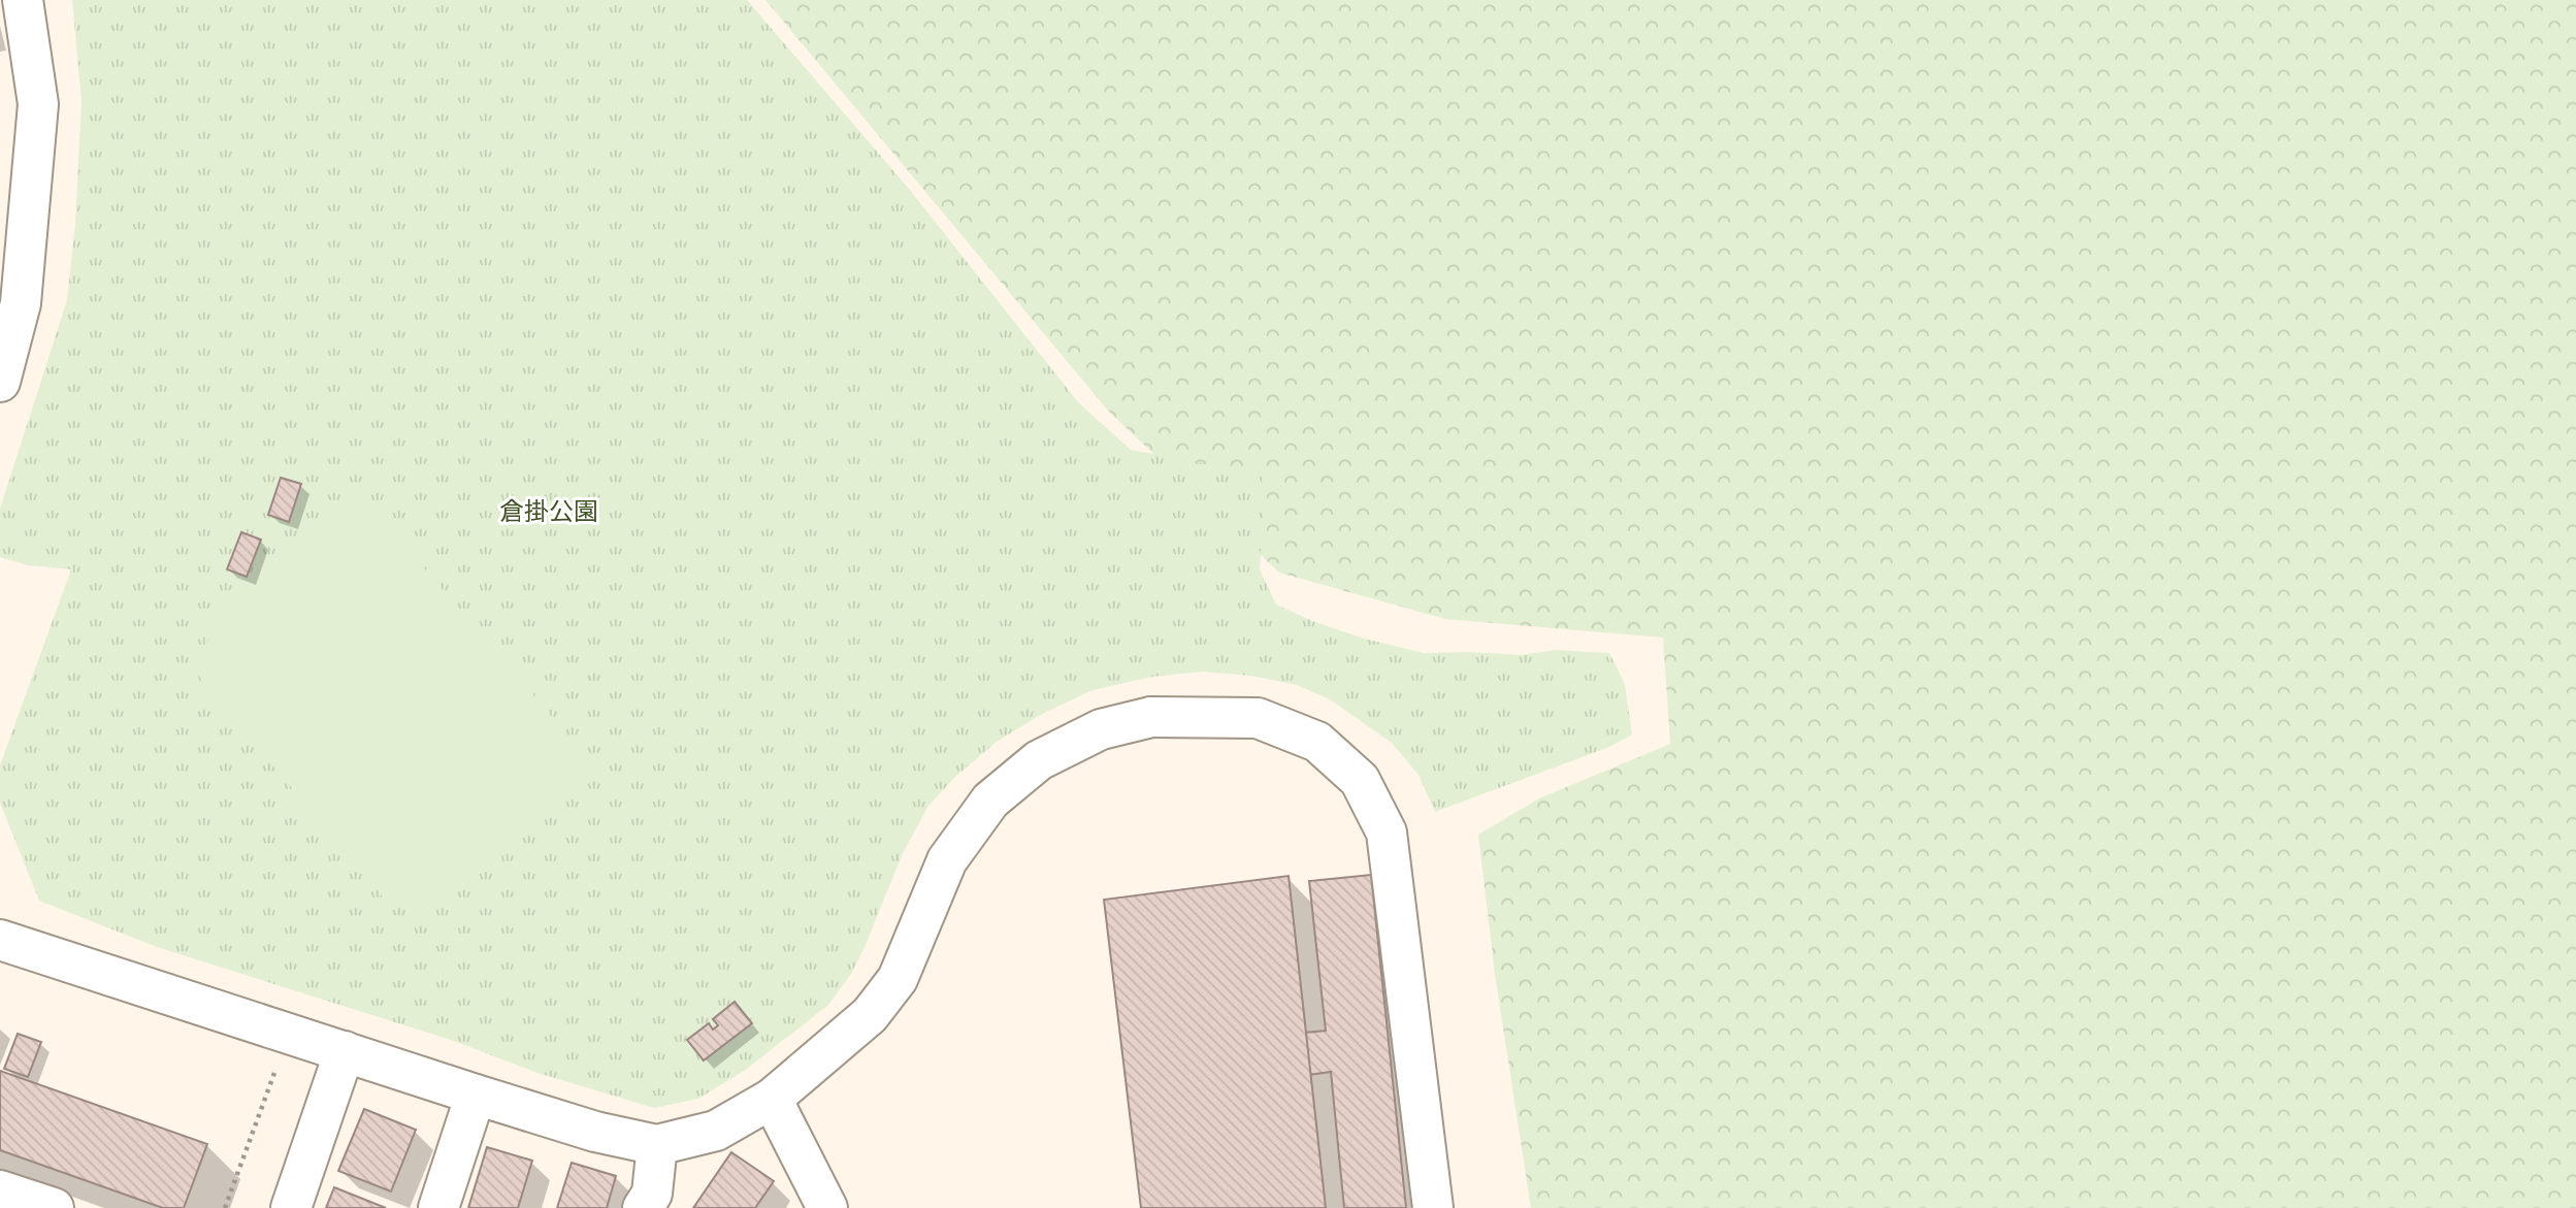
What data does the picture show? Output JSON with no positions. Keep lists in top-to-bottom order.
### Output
{
  "parks": ["倉掛公園"]
}
